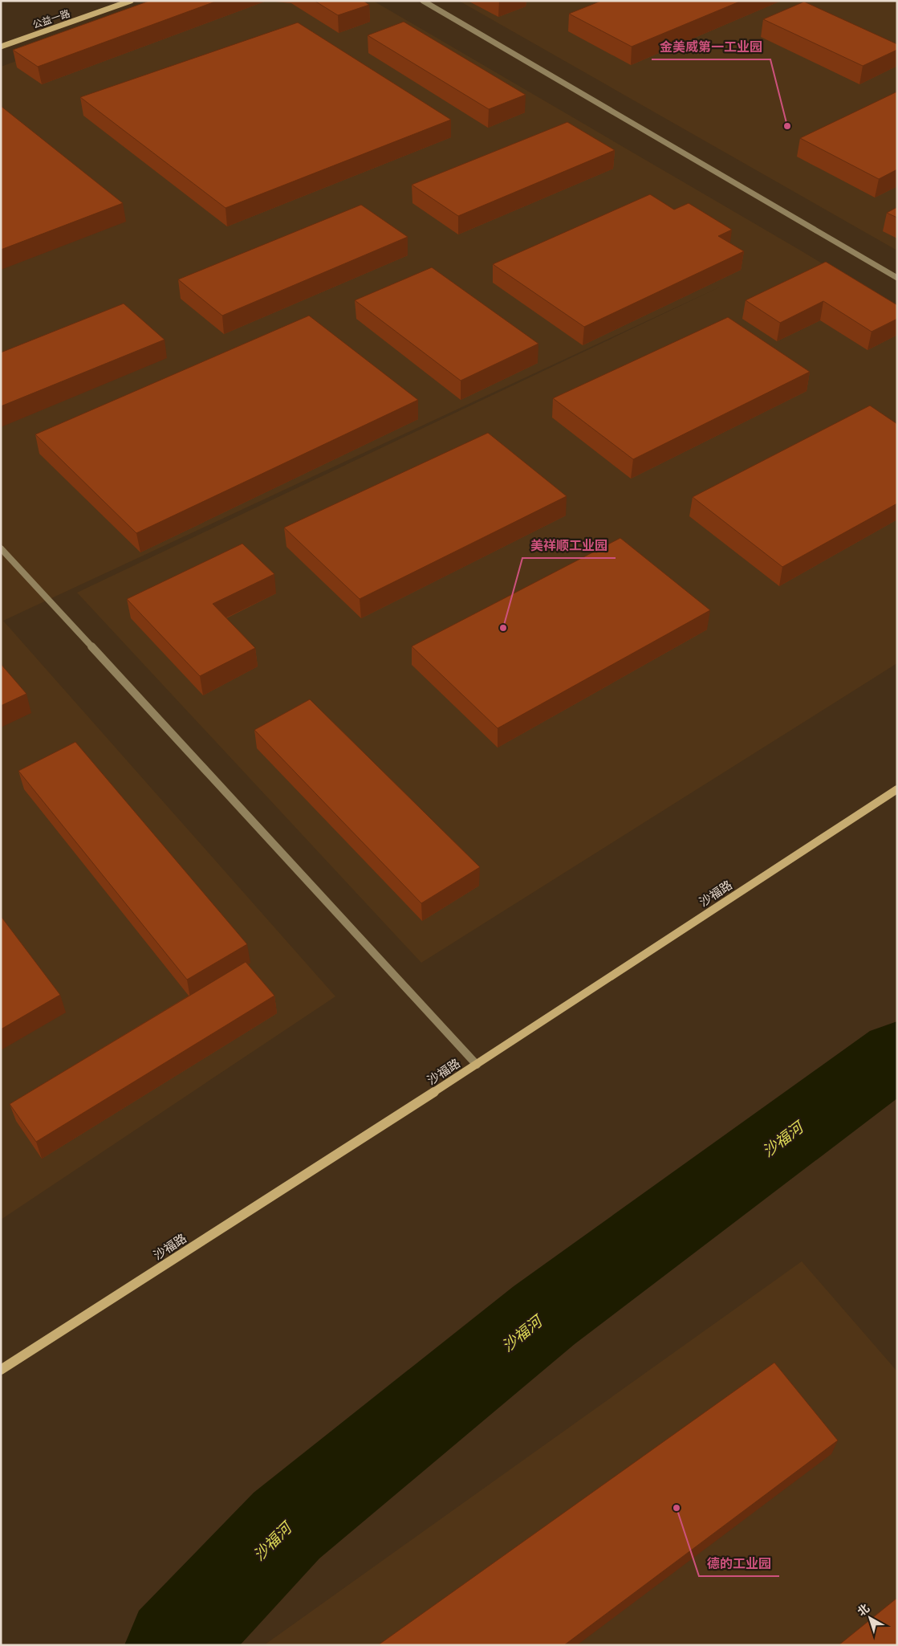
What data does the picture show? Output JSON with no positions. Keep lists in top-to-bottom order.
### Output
{
  "streets": {
    "street": ["公益一路", "沙福路"]
  },
  "water": ["沙福河"],
  "places": ["金美威第一工业园", "美祥顺工业园", "德的工业园"],
  "north": "top left"
}
